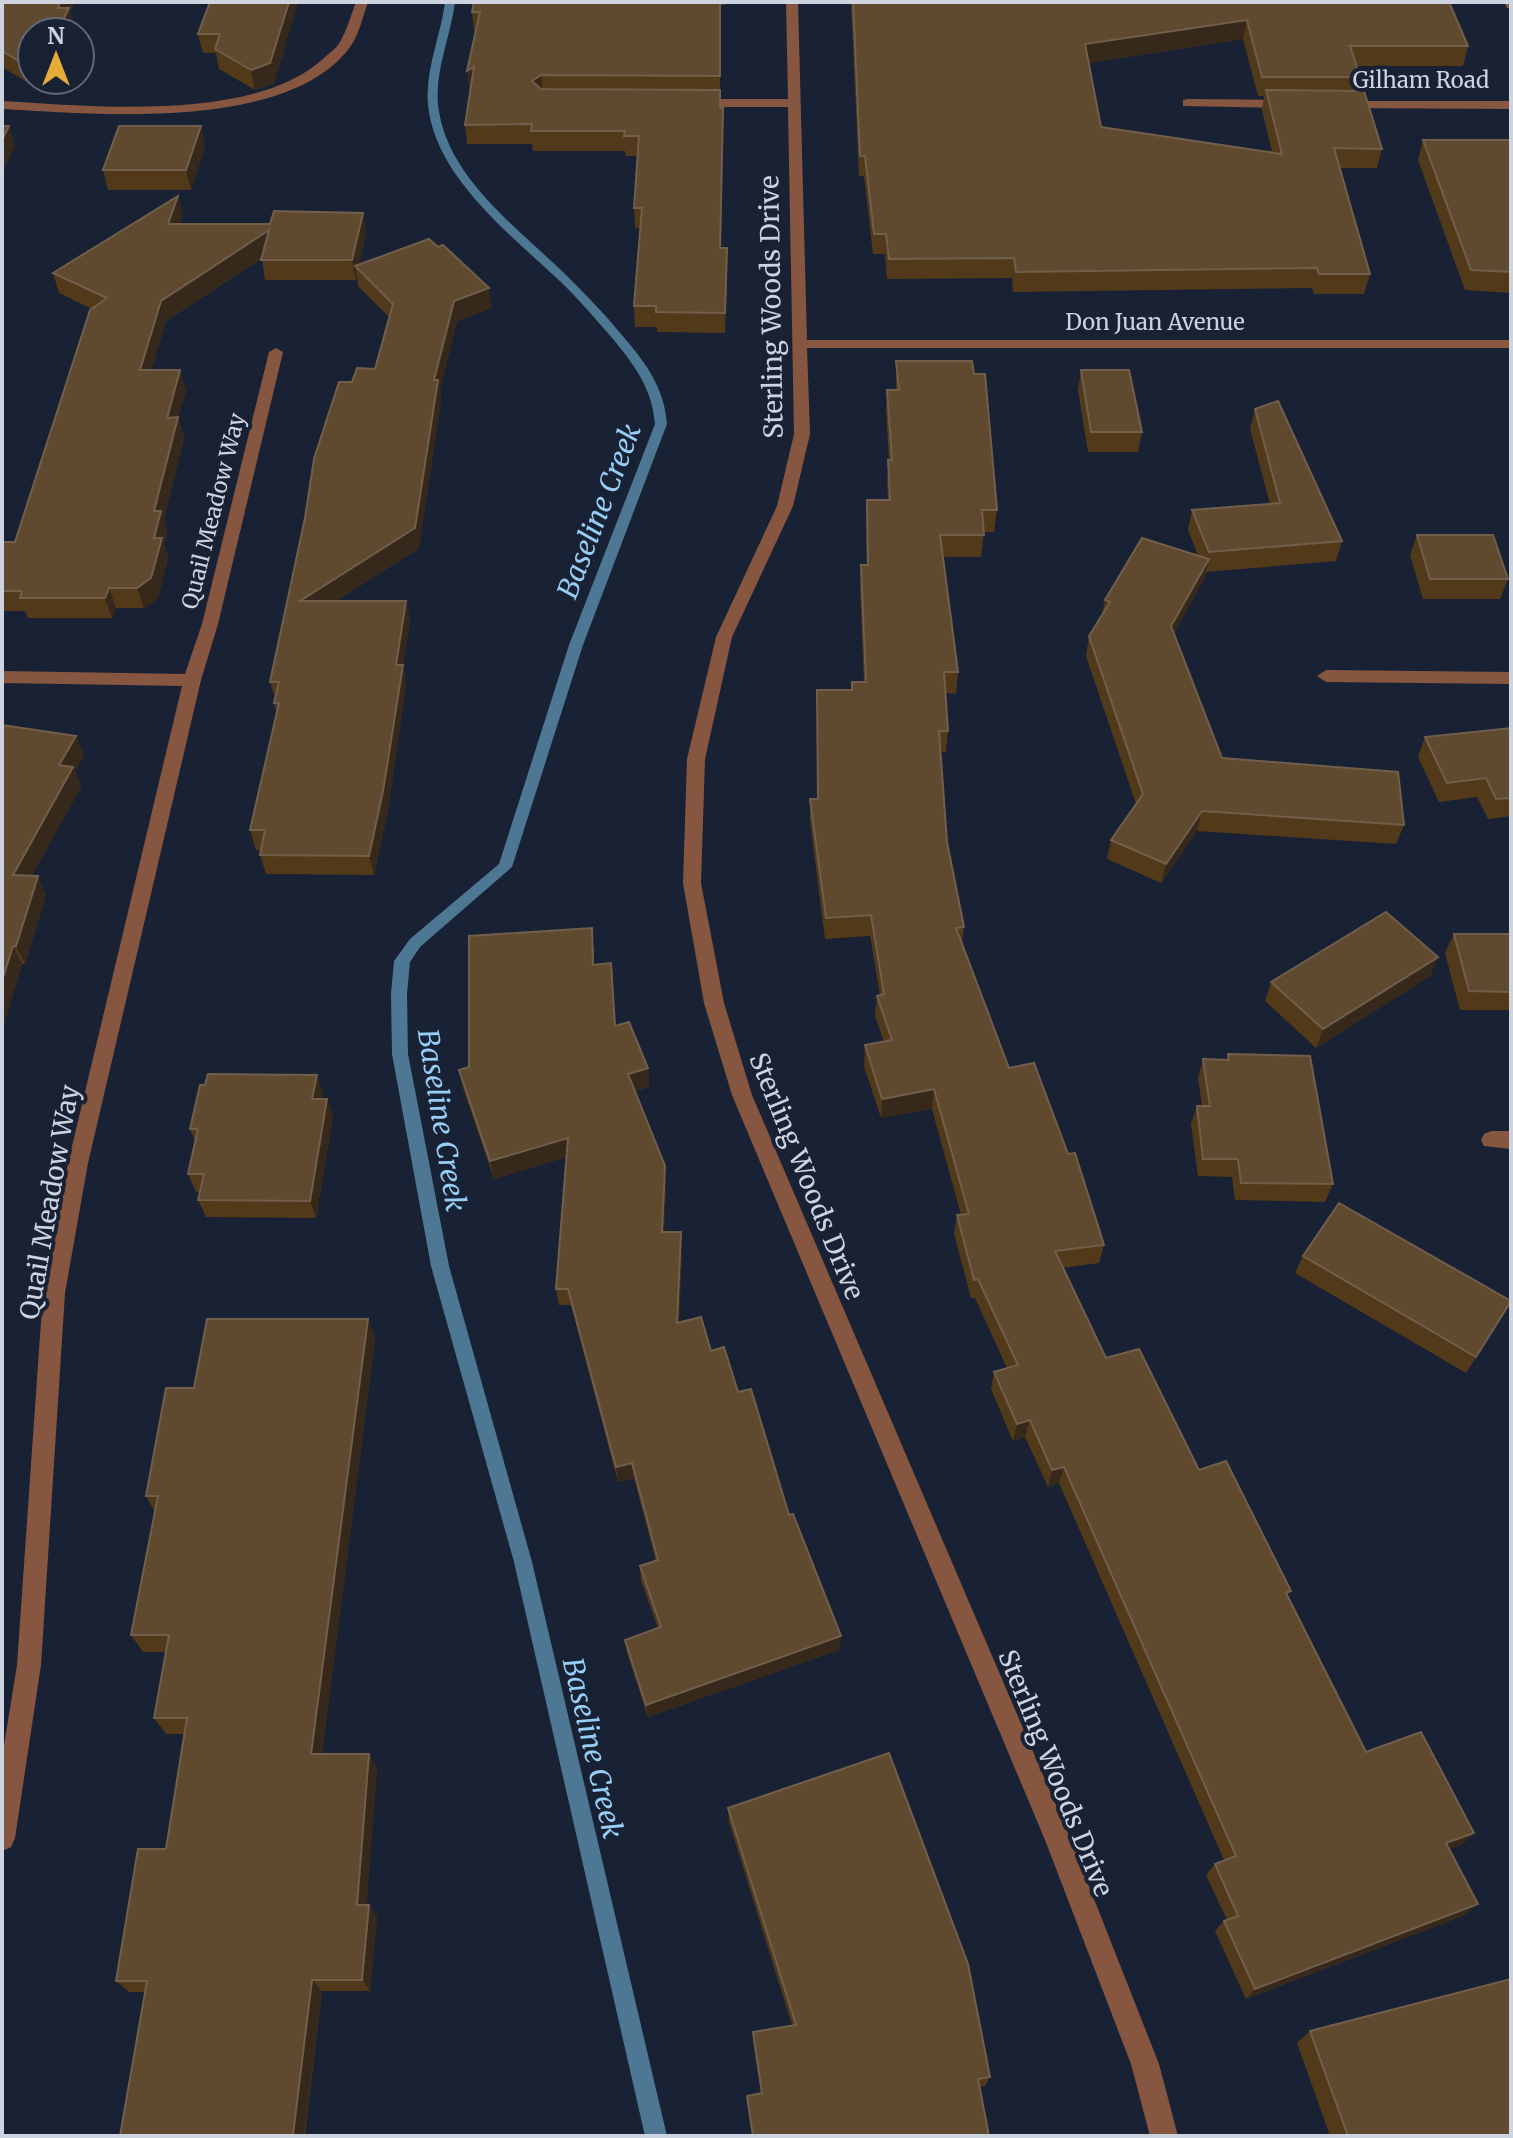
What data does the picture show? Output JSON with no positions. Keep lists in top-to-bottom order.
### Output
{
  "streets": {
    "street": [
      "Gilham Road",
      "Sterling Woods Drive",
      "Don Juan Avenue",
      "Quail Meadow Way"
    ]
  },
  "crossings": [
    ["Sterling Woods Drive", "Don Juan Avenue"]
  ],
  "water": ["Baseline Creek"],
  "north": "top"
}
